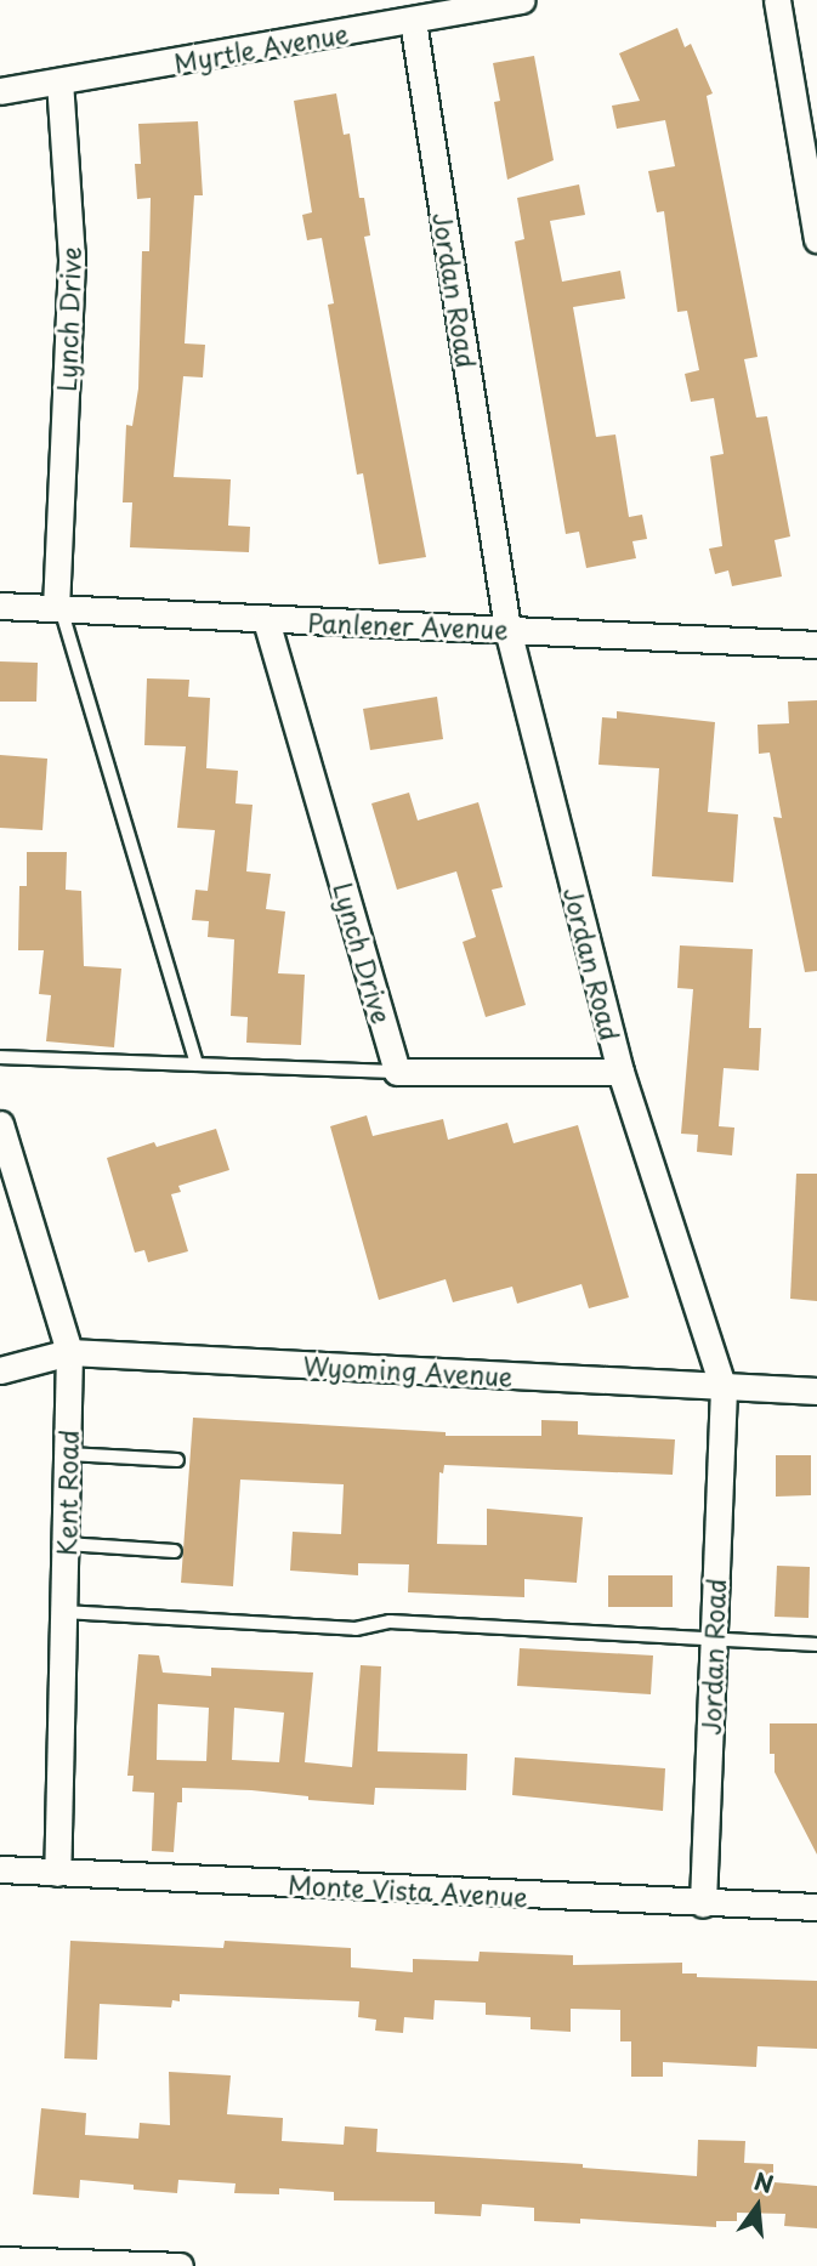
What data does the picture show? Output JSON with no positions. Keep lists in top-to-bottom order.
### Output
{
  "streets": {
    "street": [
      "Myrtle Avenue",
      "Jordan Road",
      "Lynch Drive",
      "Panlener Avenue",
      "Wyoming Avenue",
      "Kent Road",
      "Monte Vista Avenue"
    ]
  },
  "crossings": [
    ["Myrtle Avenue", "Jordan Road"],
    ["Myrtle Avenue", "Lynch Drive"],
    ["Jordan Road", "Panlener Avenue"],
    ["Jordan Road", "Wyoming Avenue"],
    ["Jordan Road", "Monte Vista Avenue"],
    ["Lynch Drive", "Panlener Avenue"],
    ["Wyoming Avenue", "Kent Road"],
    ["Kent Road", "Monte Vista Avenue"]
  ],
  "north": "top"
}
